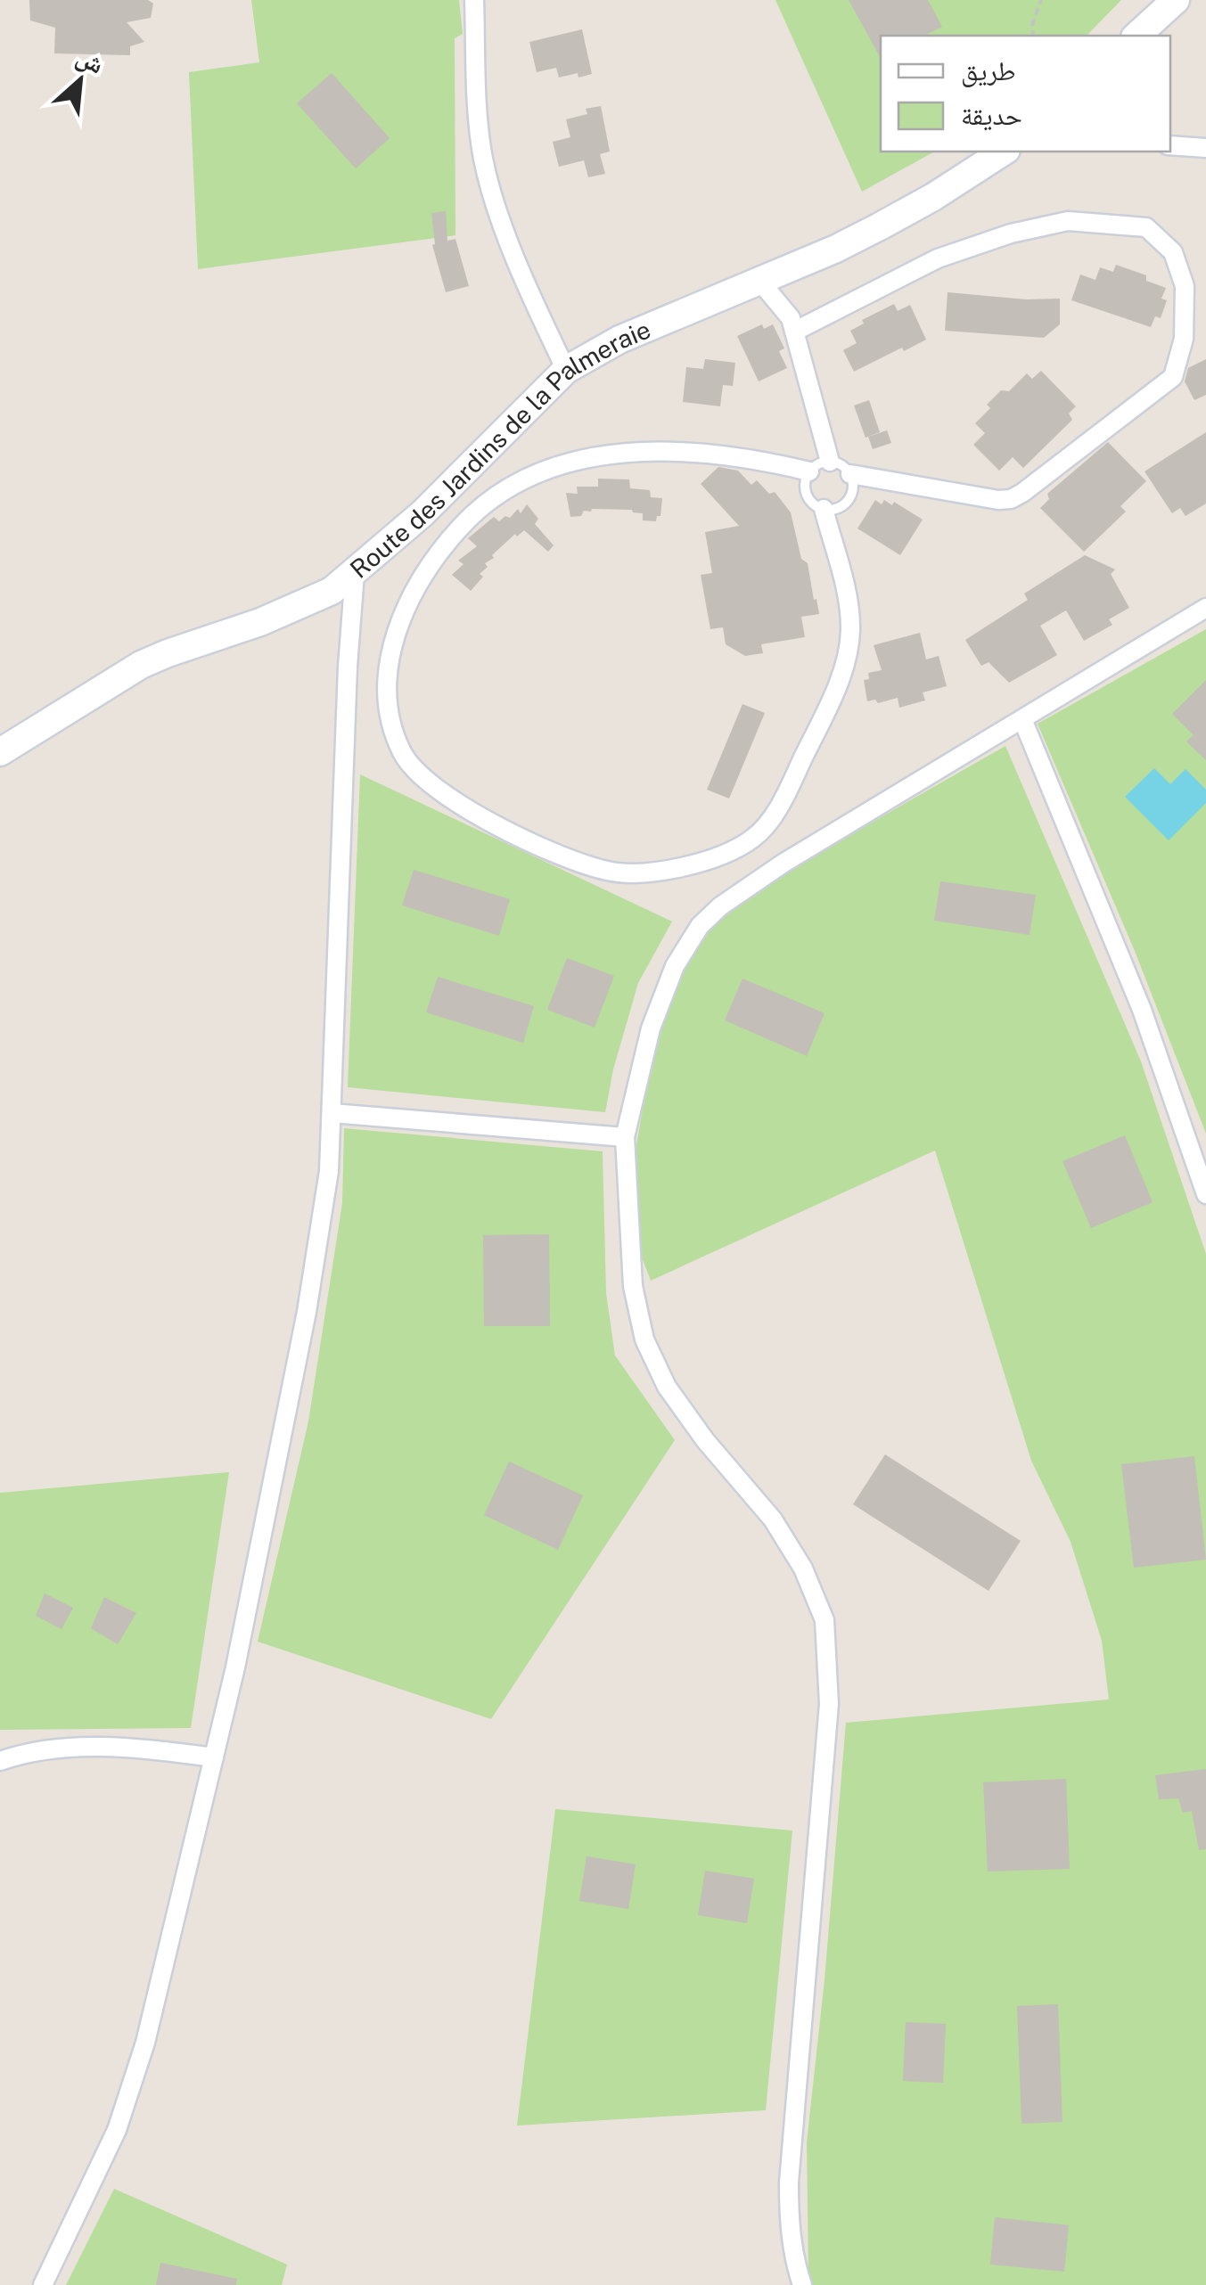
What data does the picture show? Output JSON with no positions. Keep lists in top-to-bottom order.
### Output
{
  "streets": {
    "street": ["Route des Jardins de la Palmeraie"]
  },
  "legend": ["طريق", "حديقة"],
  "north": "top right"
}
